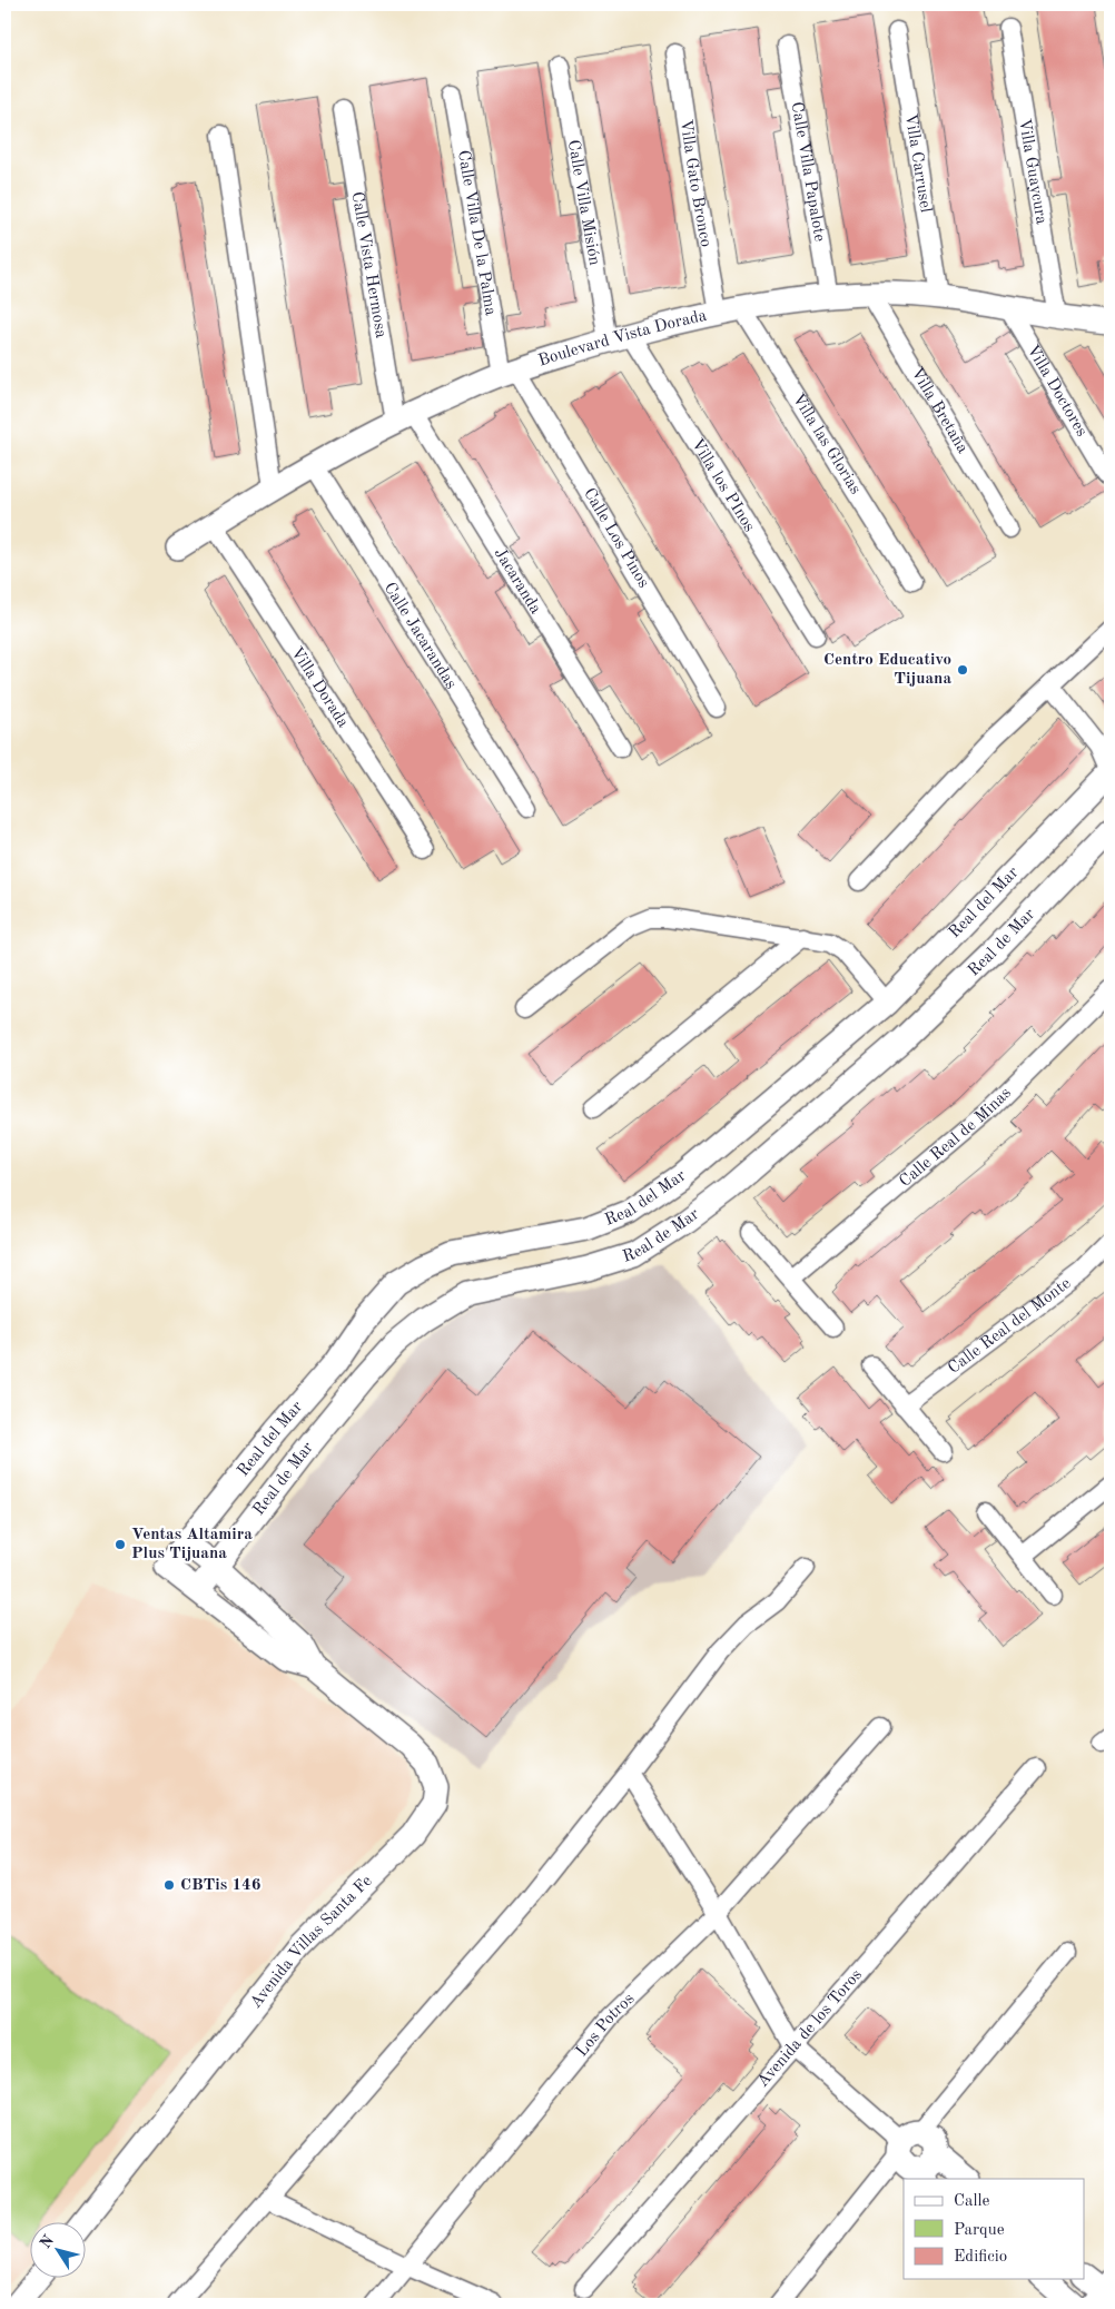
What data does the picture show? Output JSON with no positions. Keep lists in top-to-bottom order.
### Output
{
  "streets": {
    "street": [
      "Villa Carrusel",
      "Calle Villa Papalote",
      "Villa Guaycura",
      "Villa Gato Bronco",
      "Calle Villa Misión",
      "Calle Villa De la Palma",
      "Calle Vista Hermosa",
      "Boulevard Vista Dorada",
      "Villa Doctores",
      "Villa Bretaña",
      "Villa las Glorias",
      "Villa los PInos",
      "Calle Los Pinos",
      "Jacaranda",
      "Calle Jacarandas",
      "Villa Dorada",
      "Real del Mar",
      "Real de Mar",
      "Calle Real de Minas",
      "Calle Real del Monte",
      "Avenida Villas Santa Fe",
      "Los Potros",
      "Avenida de los Toros"
    ]
  },
  "crossings": [
    ["Villa Carrusel", "Boulevard Vista Dorada"],
    ["Calle Villa Papalote", "Boulevard Vista Dorada"],
    ["Villa Guaycura", "Boulevard Vista Dorada"],
    ["Villa Gato Bronco", "Boulevard Vista Dorada"],
    ["Calle Villa Misión", "Boulevard Vista Dorada"],
    ["Calle Villa Misión", "Villa los PInos"],
    ["Calle Villa De la Palma", "Boulevard Vista Dorada"],
    ["Calle Villa De la Palma", "Calle Los Pinos"],
    ["Calle Vista Hermosa", "Boulevard Vista Dorada"],
    ["Calle Vista Hermosa", "Jacaranda"],
    ["Boulevard Vista Dorada", "Villa Doctores"],
    ["Boulevard Vista Dorada", "Villa Bretaña"],
    ["Boulevard Vista Dorada", "Villa las Glorias"],
    ["Boulevard Vista Dorada", "Villa los PInos"],
    ["Boulevard Vista Dorada", "Calle Los Pinos"],
    ["Boulevard Vista Dorada", "Jacaranda"],
    ["Boulevard Vista Dorada", "Calle Jacarandas"],
    ["Boulevard Vista Dorada", "Villa Dorada"],
    ["Real del Mar", "Avenida Villas Santa Fe"],
    ["Real de Mar", "Avenida Villas Santa Fe"]
  ],
  "places": ["Centro Educativo Tijuana", "Ventas Altamira Plus Tijuana", "CBTis 146"],
  "legend": ["Calle", "Parque", "Edificio"],
  "north": "top left"
}
